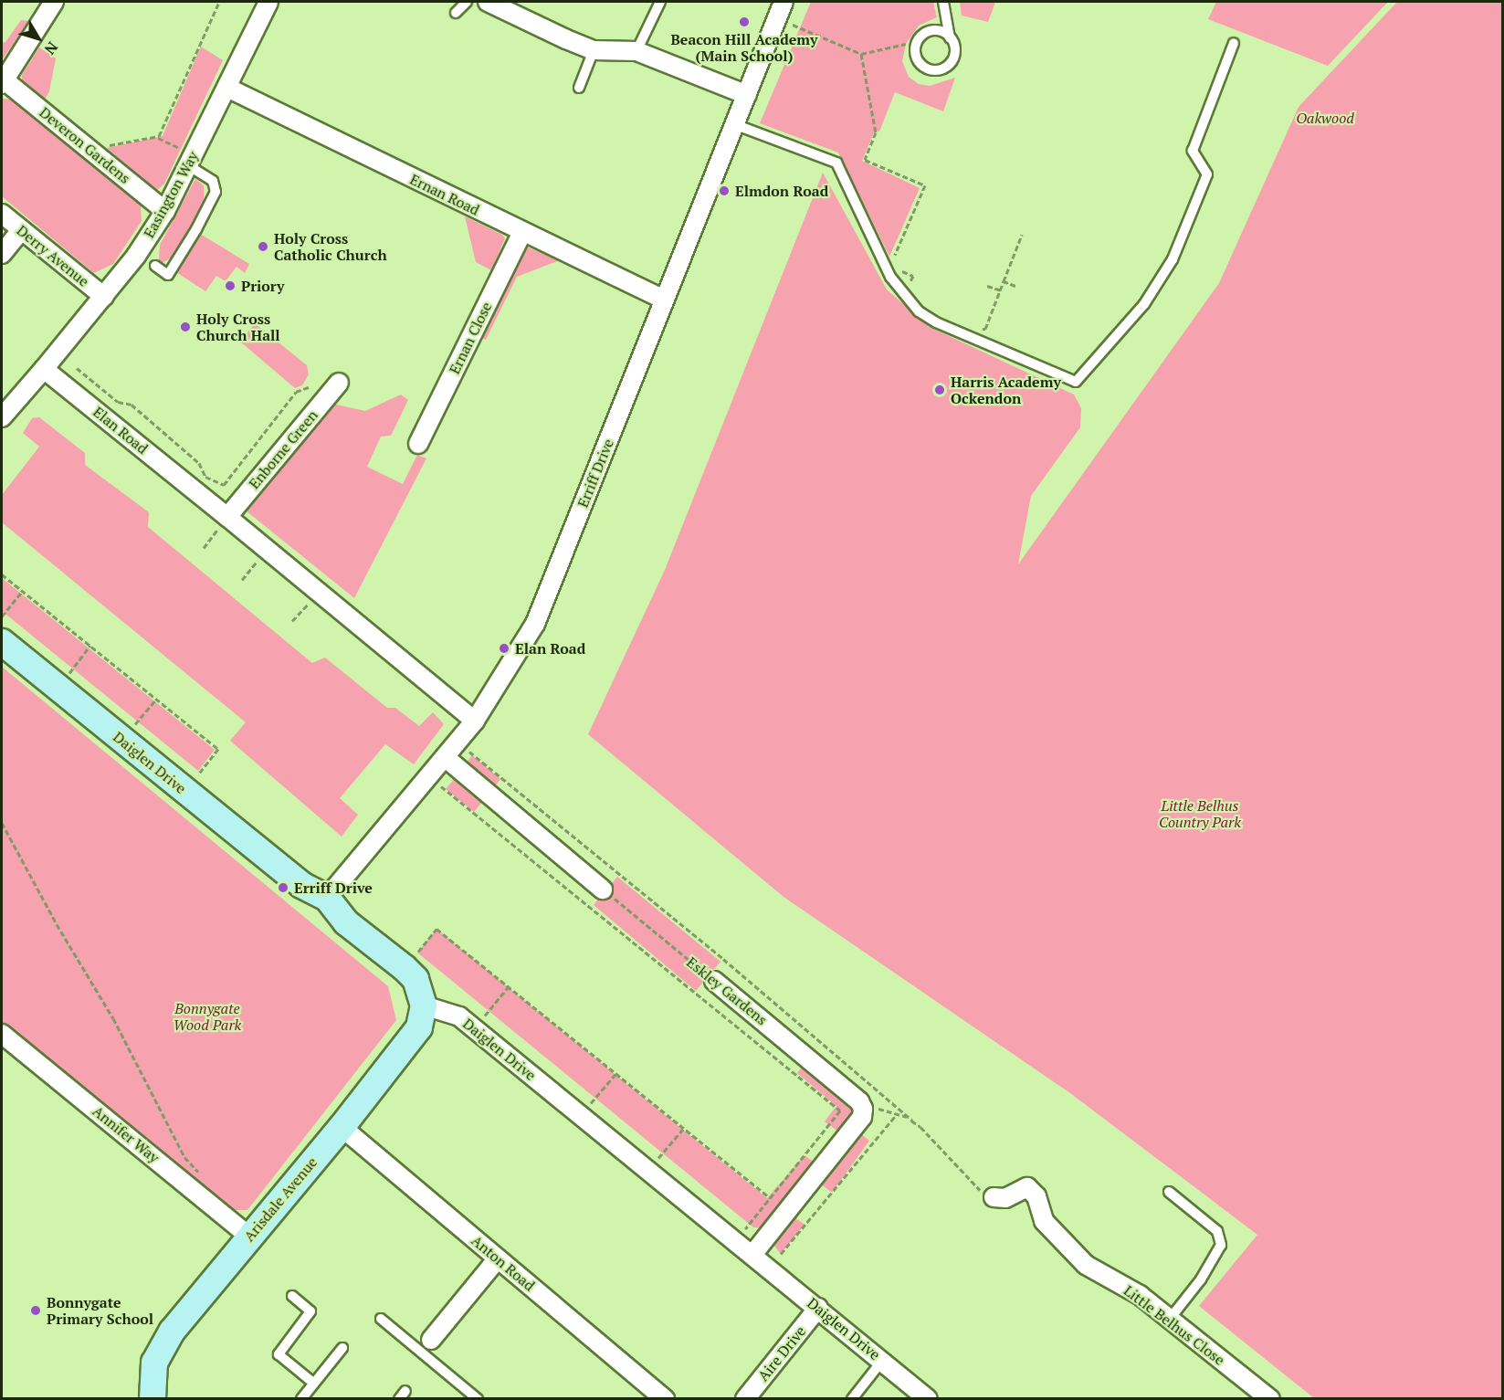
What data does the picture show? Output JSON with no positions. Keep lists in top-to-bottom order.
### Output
{
  "streets": {
    "street": [
      "Deveron Gardens",
      "Easington Way",
      "Ernan Road",
      "Derry Avenue",
      "Ernan Close",
      "Elan Road",
      "Enborne Green",
      "Erriff Drive",
      "Daiglen Drive",
      "Eskley Gardens",
      "Annifer Way",
      "Arisdale Avenue",
      "Anton Road",
      "Little Belhus Close",
      "Aire Drive"
    ]
  },
  "crossings": [
    ["Deveron Gardens", "Easington Way"],
    ["Easington Way", "Ernan Road"],
    ["Easington Way", "Derry Avenue"],
    ["Easington Way", "Elan Road"],
    ["Ernan Road", "Ernan Close"],
    ["Ernan Road", "Erriff Drive"],
    ["Elan Road", "Enborne Green"],
    ["Elan Road", "Erriff Drive"],
    ["Erriff Drive", "Daiglen Drive"],
    ["Daiglen Drive", "Arisdale Avenue"],
    ["Daiglen Drive", "Aire Drive"],
    ["Annifer Way", "Arisdale Avenue"],
    ["Arisdale Avenue", "Anton Road"]
  ],
  "parks": ["Oakwood", "Little Belhus Country Park", "Bonnygate Wood Park"],
  "places": [
    "Beacon Hill Academy (Main School)",
    "Elmdon Road",
    "Holy Cross Catholic Church",
    "Priory",
    "Holy Cross Church Hall",
    "Harris Academy Ockendon",
    "Elan Road",
    "Erriff Drive",
    "Bonnygate Primary School"
  ],
  "north": "bottom right"
}
